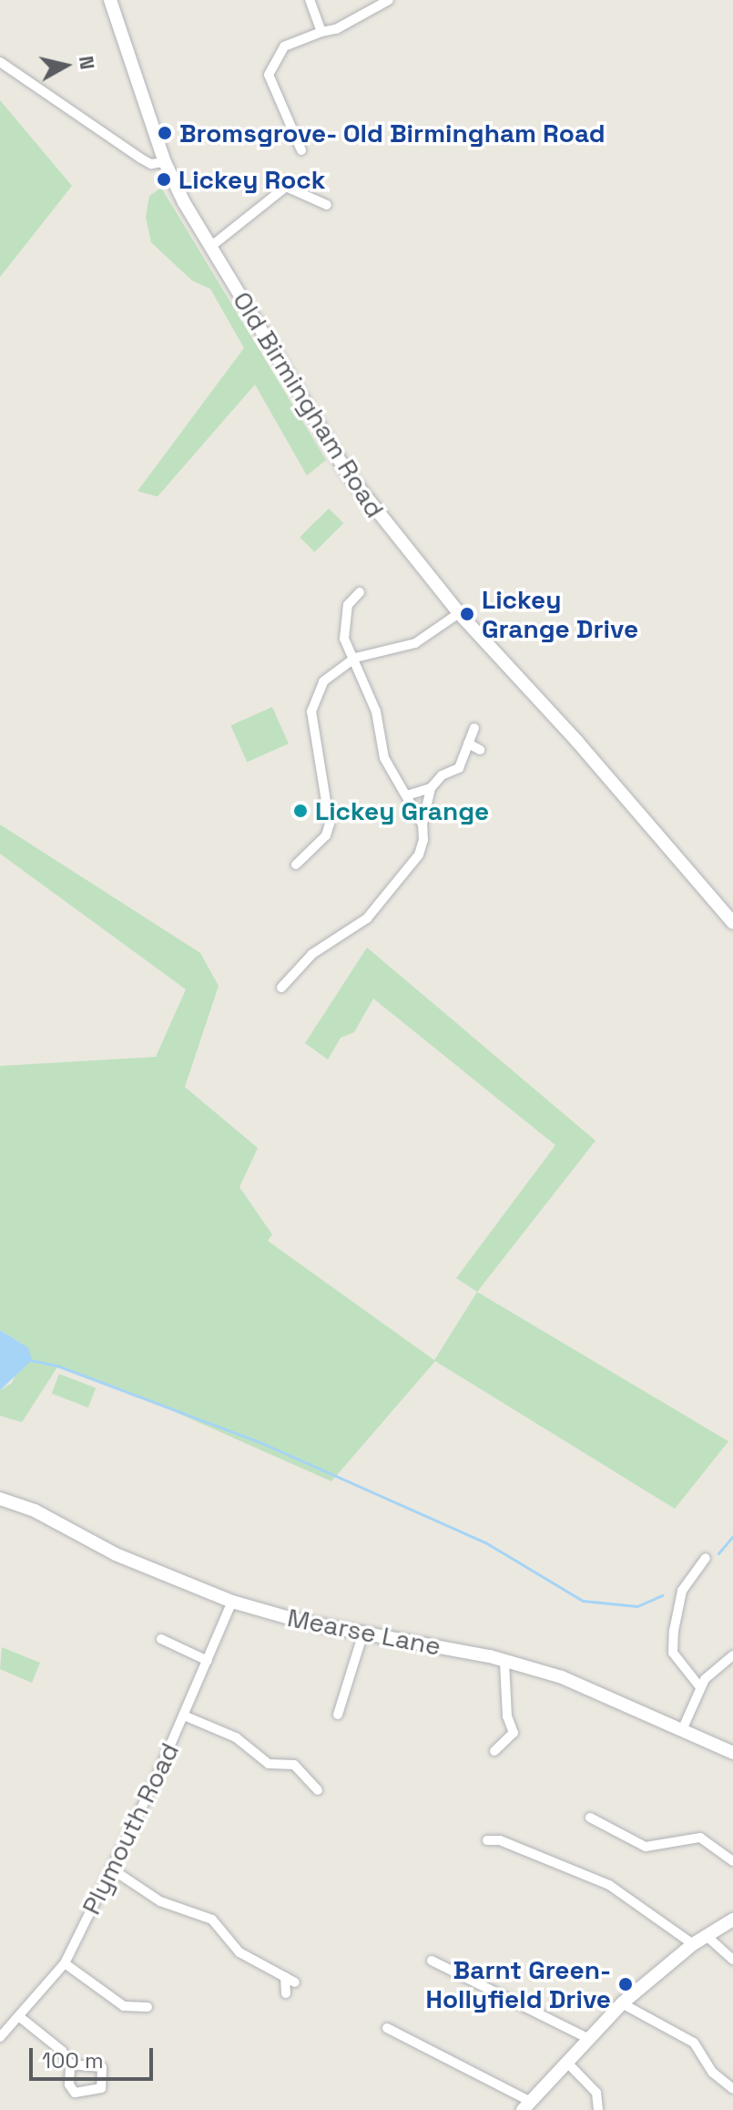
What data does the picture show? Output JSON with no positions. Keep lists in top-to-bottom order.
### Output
{
  "streets": {
    "main road": ["Old Birmingham Road", "Mearse Lane"],
    "street": ["Plymouth Road"]
  },
  "crossings": [
    ["Mearse Lane", "Plymouth Road"]
  ],
  "places": [
    "Bromsgrove- Old Birmingham Road",
    "Lickey Rock",
    "Lickey Grange Drive",
    "Lickey Grange",
    "Barnt Green- Hollyfield Drive"
  ],
  "scale_bar": "100 m",
  "north": "right"
}
